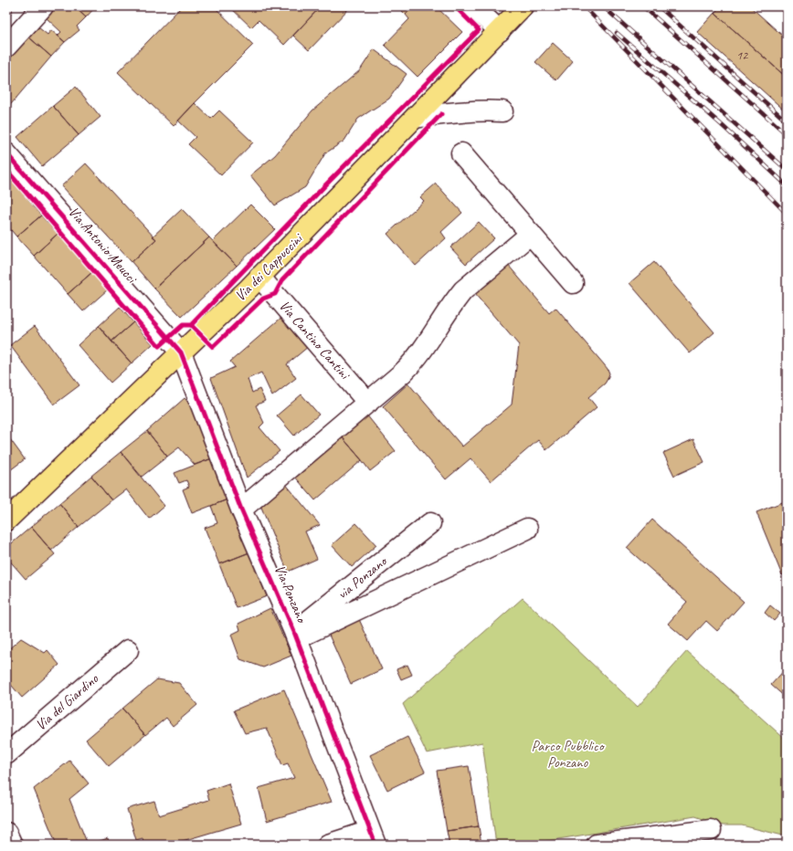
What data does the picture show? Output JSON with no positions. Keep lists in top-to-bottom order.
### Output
{
  "streets": {
    "main road": ["Via dei Cappuccini"],
    "street": [
      "Via Antonio Meucci",
      "Via Cantino Cantini",
      "via Ponzano",
      "Via Ponzano",
      "Via del Giardino"
    ]
  },
  "crossings": [
    ["Via Antonio Meucci", "Via dei Cappuccini"],
    ["Via Antonio Meucci", "Via Ponzano"],
    ["Via dei Cappuccini", "Via Cantino Cantini"],
    ["Via dei Cappuccini", "Via Ponzano"],
    ["via Ponzano", "Via Ponzano"]
  ],
  "parks": ["Parco Pubblico Ponzano"],
  "house_numbers": ["12"]
}
